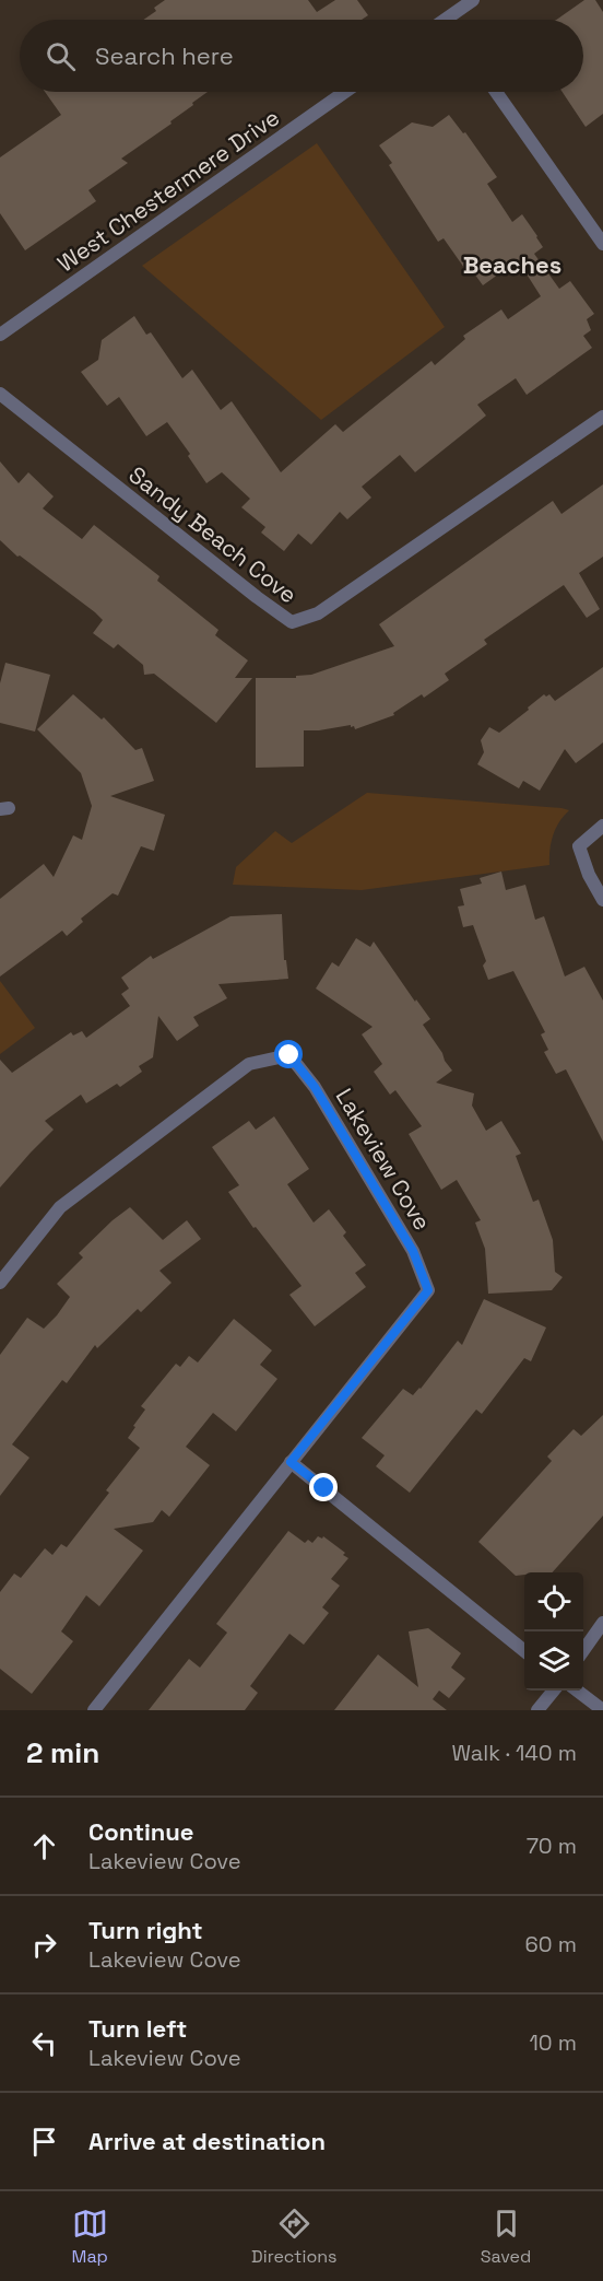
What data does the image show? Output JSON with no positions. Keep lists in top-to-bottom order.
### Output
{
  "streets": {
    "street": ["West Chestermere Drive", "Sandy Beach Cove", "Lakeview Cove"]
  },
  "districts": ["Beaches"],
  "page": {
    "search": "Search here",
    "heading": ["2 min", "Walk · 140 m"],
    "list": [
      ["Continue", "Lakeview Cove", "70 m"],
      ["Turn right", "Lakeview Cove", "60 m"],
      ["Turn left", "Lakeview Cove", "10 m"],
      "Arrive at destination"
    ],
    "nav": ["Map", "Directions", "Saved"]
  }
}
